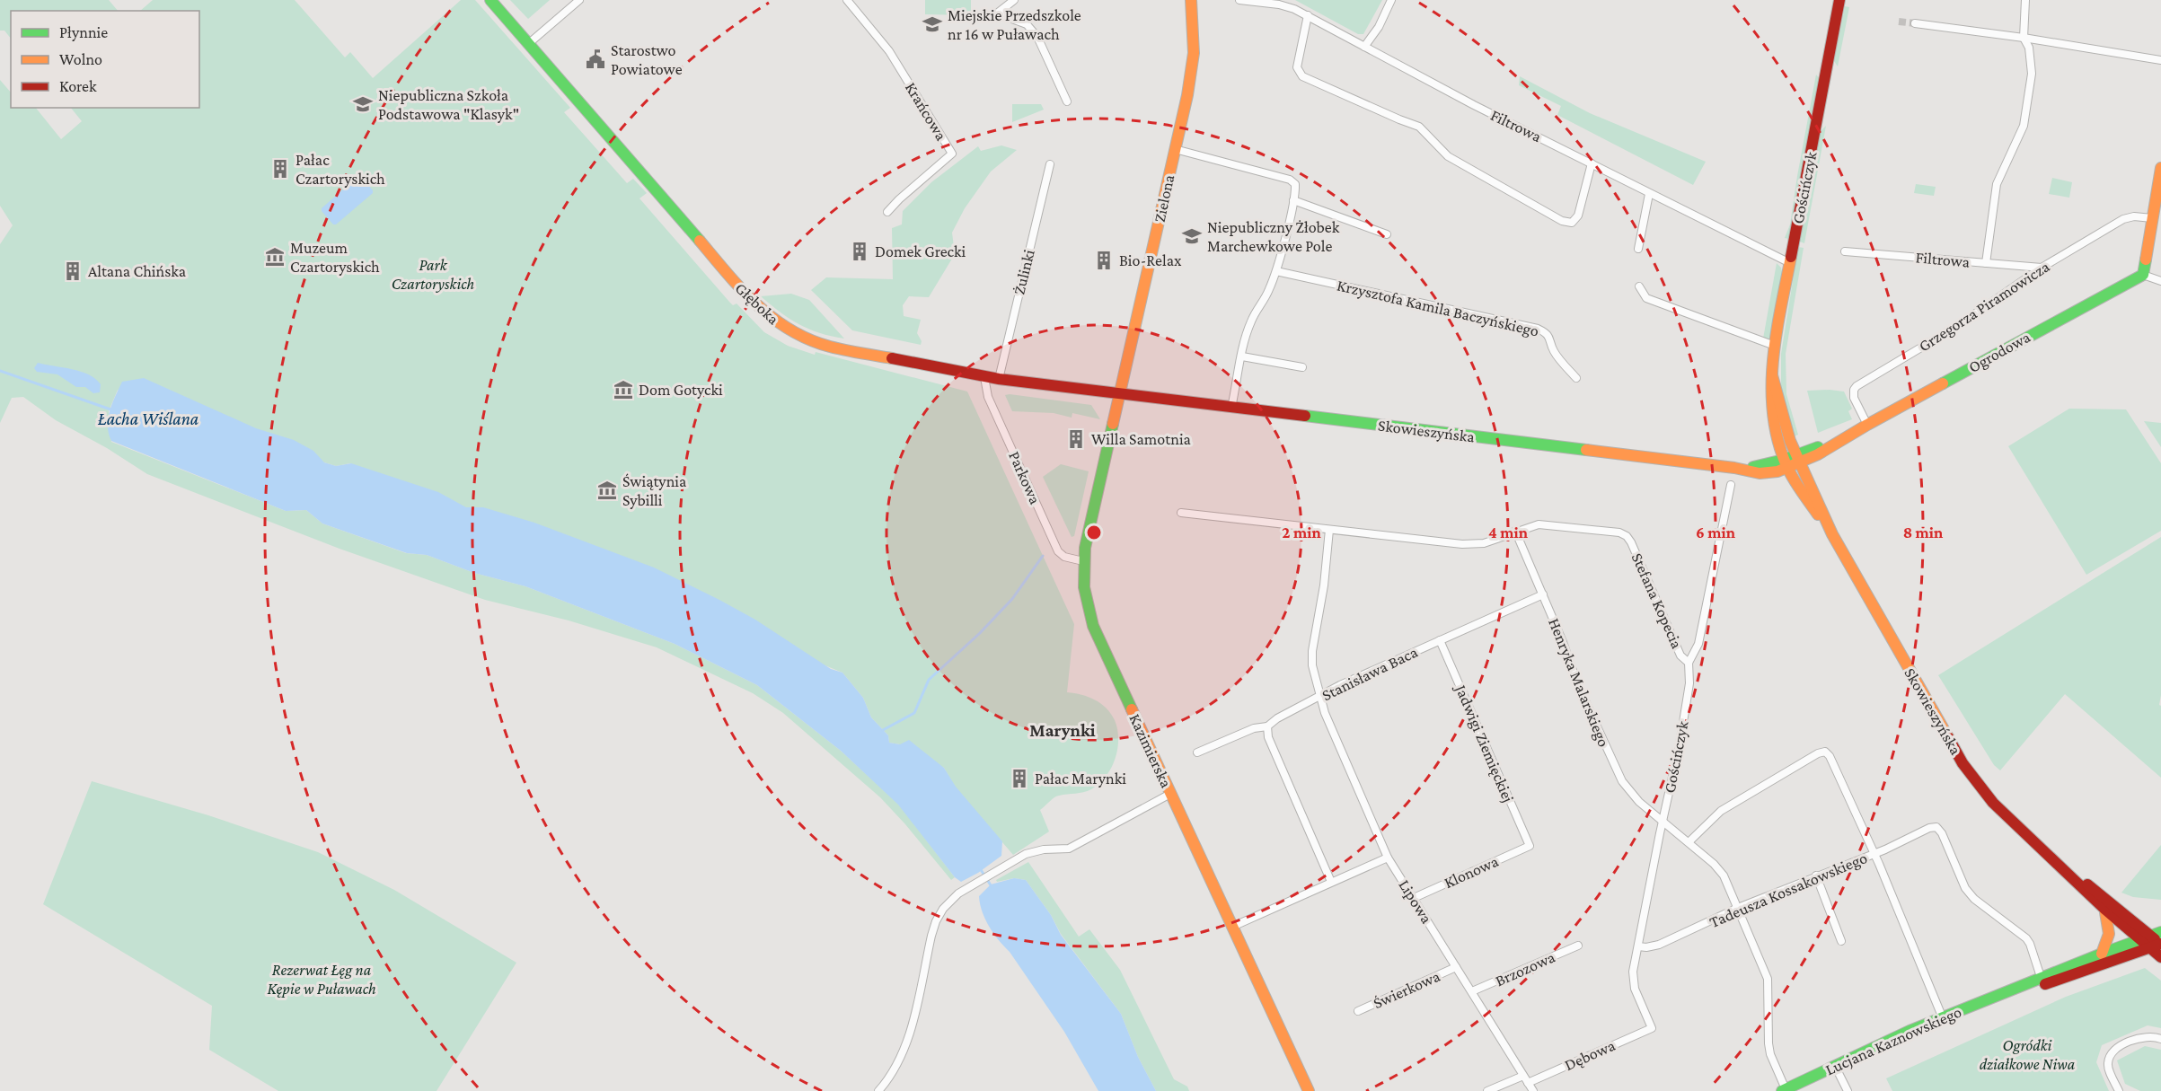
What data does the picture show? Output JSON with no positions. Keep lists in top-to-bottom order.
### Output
{
  "streets": {
    "street": [
      "Krańcowa",
      "Filtrowa",
      "Gościńczyk",
      "Zielona",
      "Żulinki",
      "Głęboka",
      "Grzegorza Piramowicza",
      "Krzysztofa Kamila Baczyńskiego",
      "Ogrodowa",
      "Skowieszyńska",
      "Parkowa",
      "Stefana Kopecia",
      "Stanisława Baca",
      "Henryka Malarskiego",
      "Jadwigi Ziemięckiej",
      "Kazimierska",
      "Klonowa",
      "Tadeusza Kossakowskiego",
      "Lipowa",
      "Brzozowa",
      "Świerkowa",
      "Lucjana Kaznowskiego",
      "Dębowa"
    ]
  },
  "crossings": [
    ["Filtrowa", "Gościńczyk"],
    ["Filtrowa", "Grzegorza Piramowicza"],
    ["Gościńczyk", "Ogrodowa"],
    ["Gościńczyk", "Skowieszyńska"],
    ["Gościńczyk", "Stefana Kopecia"],
    ["Gościńczyk", "Henryka Malarskiego"],
    ["Gościńczyk", "Tadeusza Kossakowskiego"],
    ["Gościńczyk", "Dębowa"],
    ["Zielona", "Głęboka"],
    ["Zielona", "Skowieszyńska"],
    ["Zielona", "Kazimierska"],
    ["Żulinki", "Głęboka"],
    ["Głęboka", "Skowieszyńska"],
    ["Głęboka", "Parkowa"],
    ["Głęboka", "Kazimierska"],
    ["Grzegorza Piramowicza", "Ogrodowa"],
    ["Ogrodowa", "Skowieszyńska"],
    ["Skowieszyńska", "Kazimierska"],
    ["Skowieszyńska", "Lucjana Kaznowskiego"],
    ["Parkowa", "Kazimierska"],
    ["Stefana Kopecia", "Henryka Malarskiego"],
    ["Stefana Kopecia", "Lipowa"],
    ["Stanisława Baca", "Henryka Malarskiego"],
    ["Stanisława Baca", "Jadwigi Ziemięckiej"],
    ["Stanisława Baca", "Lipowa"],
    ["Henryka Malarskiego", "Tadeusza Kossakowskiego"],
    ["Henryka Malarskiego", "Lucjana Kaznowskiego"],
    ["Jadwigi Ziemięckiej", "Klonowa"],
    ["Klonowa", "Lipowa"],
    ["Tadeusza Kossakowskiego", "Lucjana Kaznowskiego"],
    ["Lipowa", "Brzozowa"],
    ["Lipowa", "Świerkowa"],
    ["Lipowa", "Dębowa"]
  ],
  "districts": ["Marynki"],
  "water": ["Łacha Wiślana"],
  "parks": ["Park Czartoryskich", "Rezerwat Łęg na Kępie w Puławach", "Ogródki działkowe Niwa"],
  "places": {
    "school or university": ["Miejskie Przedszkole nr 16 w Puławach", "Niepubliczna Szkoła Podstawowa \"Klasyk\"", "Niepubliczny Żłobek Marchewkowe Pole"],
    "public building": ["Starostwo Powiatowe"],
    "building": [
      "Pałac Czartoryskich",
      "Domek Grecki",
      "Bio-Relax",
      "Altana Chińska",
      "Willa Samotnia",
      "Pałac Marynki"
    ],
    "museum": ["Muzeum Czartoryskich", "Dom Gotycki", "Świątynia Sybilli"]
  },
  "legend": ["Płynnie", "Wolno", "Korek"],
  "rings": [
    "2 min",
    "4 min",
    "6 min",
    "8 min"
  ]
}
